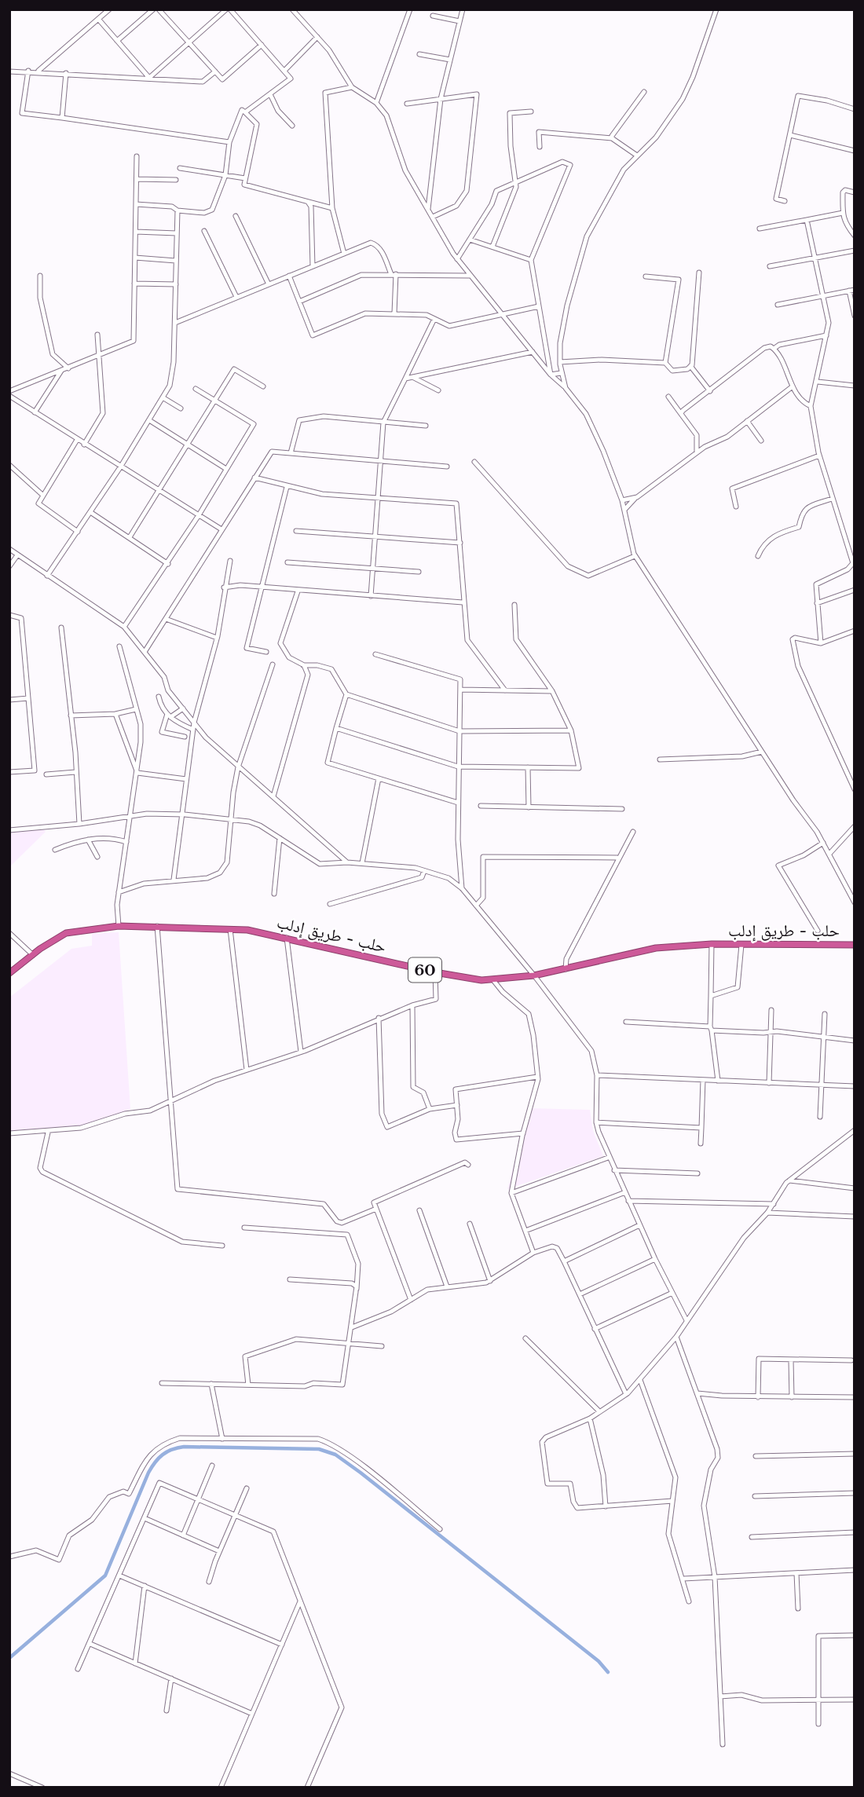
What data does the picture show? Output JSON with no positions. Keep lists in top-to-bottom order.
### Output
{
  "streets": {
    "highway": ["حلب - طريق إدلب", "60"]
  }
}
